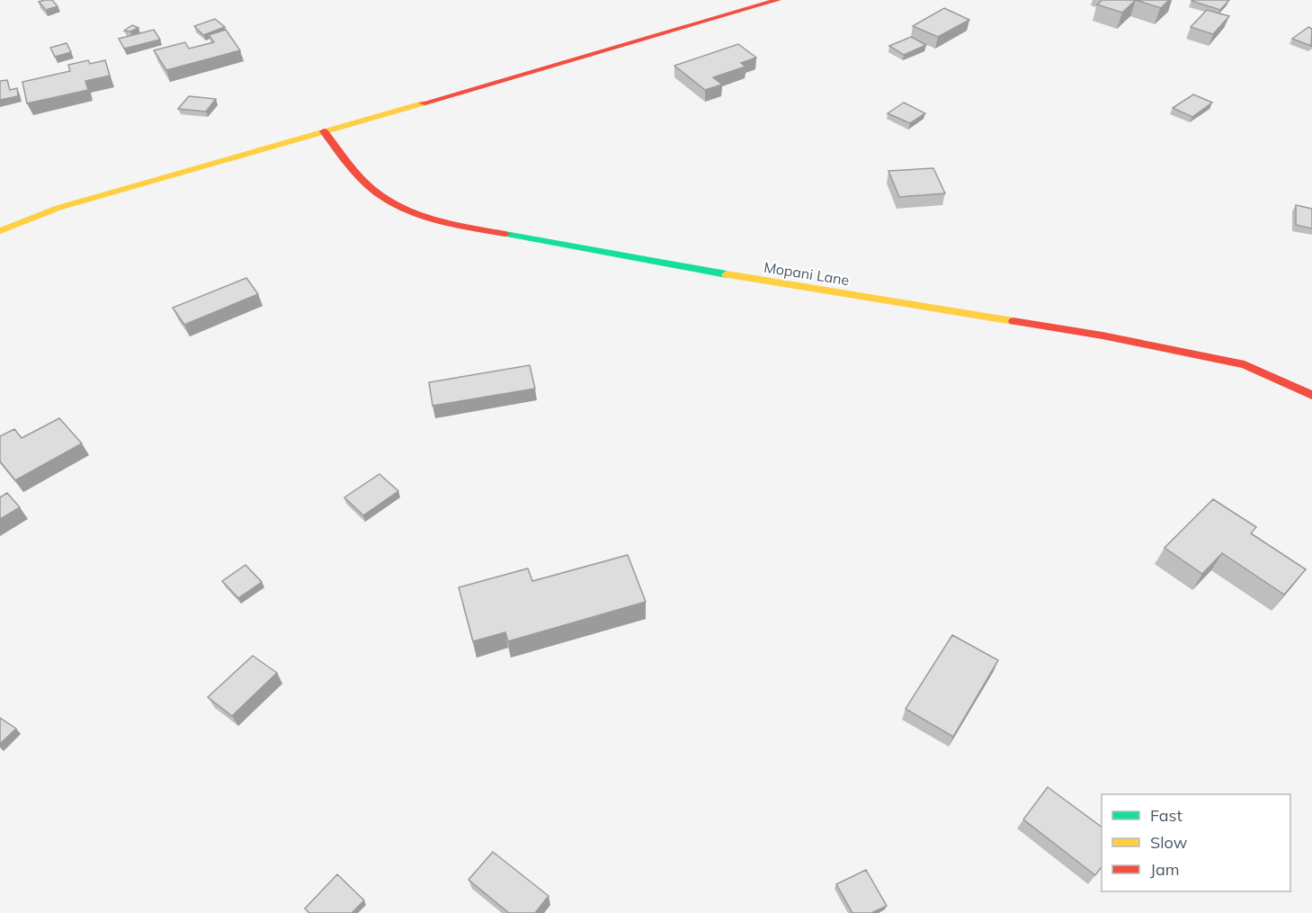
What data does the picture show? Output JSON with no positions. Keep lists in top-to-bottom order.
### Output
{
  "streets": {
    "street": ["Mopani Lane"]
  },
  "legend": ["Fast", "Slow", "Jam"]
}
